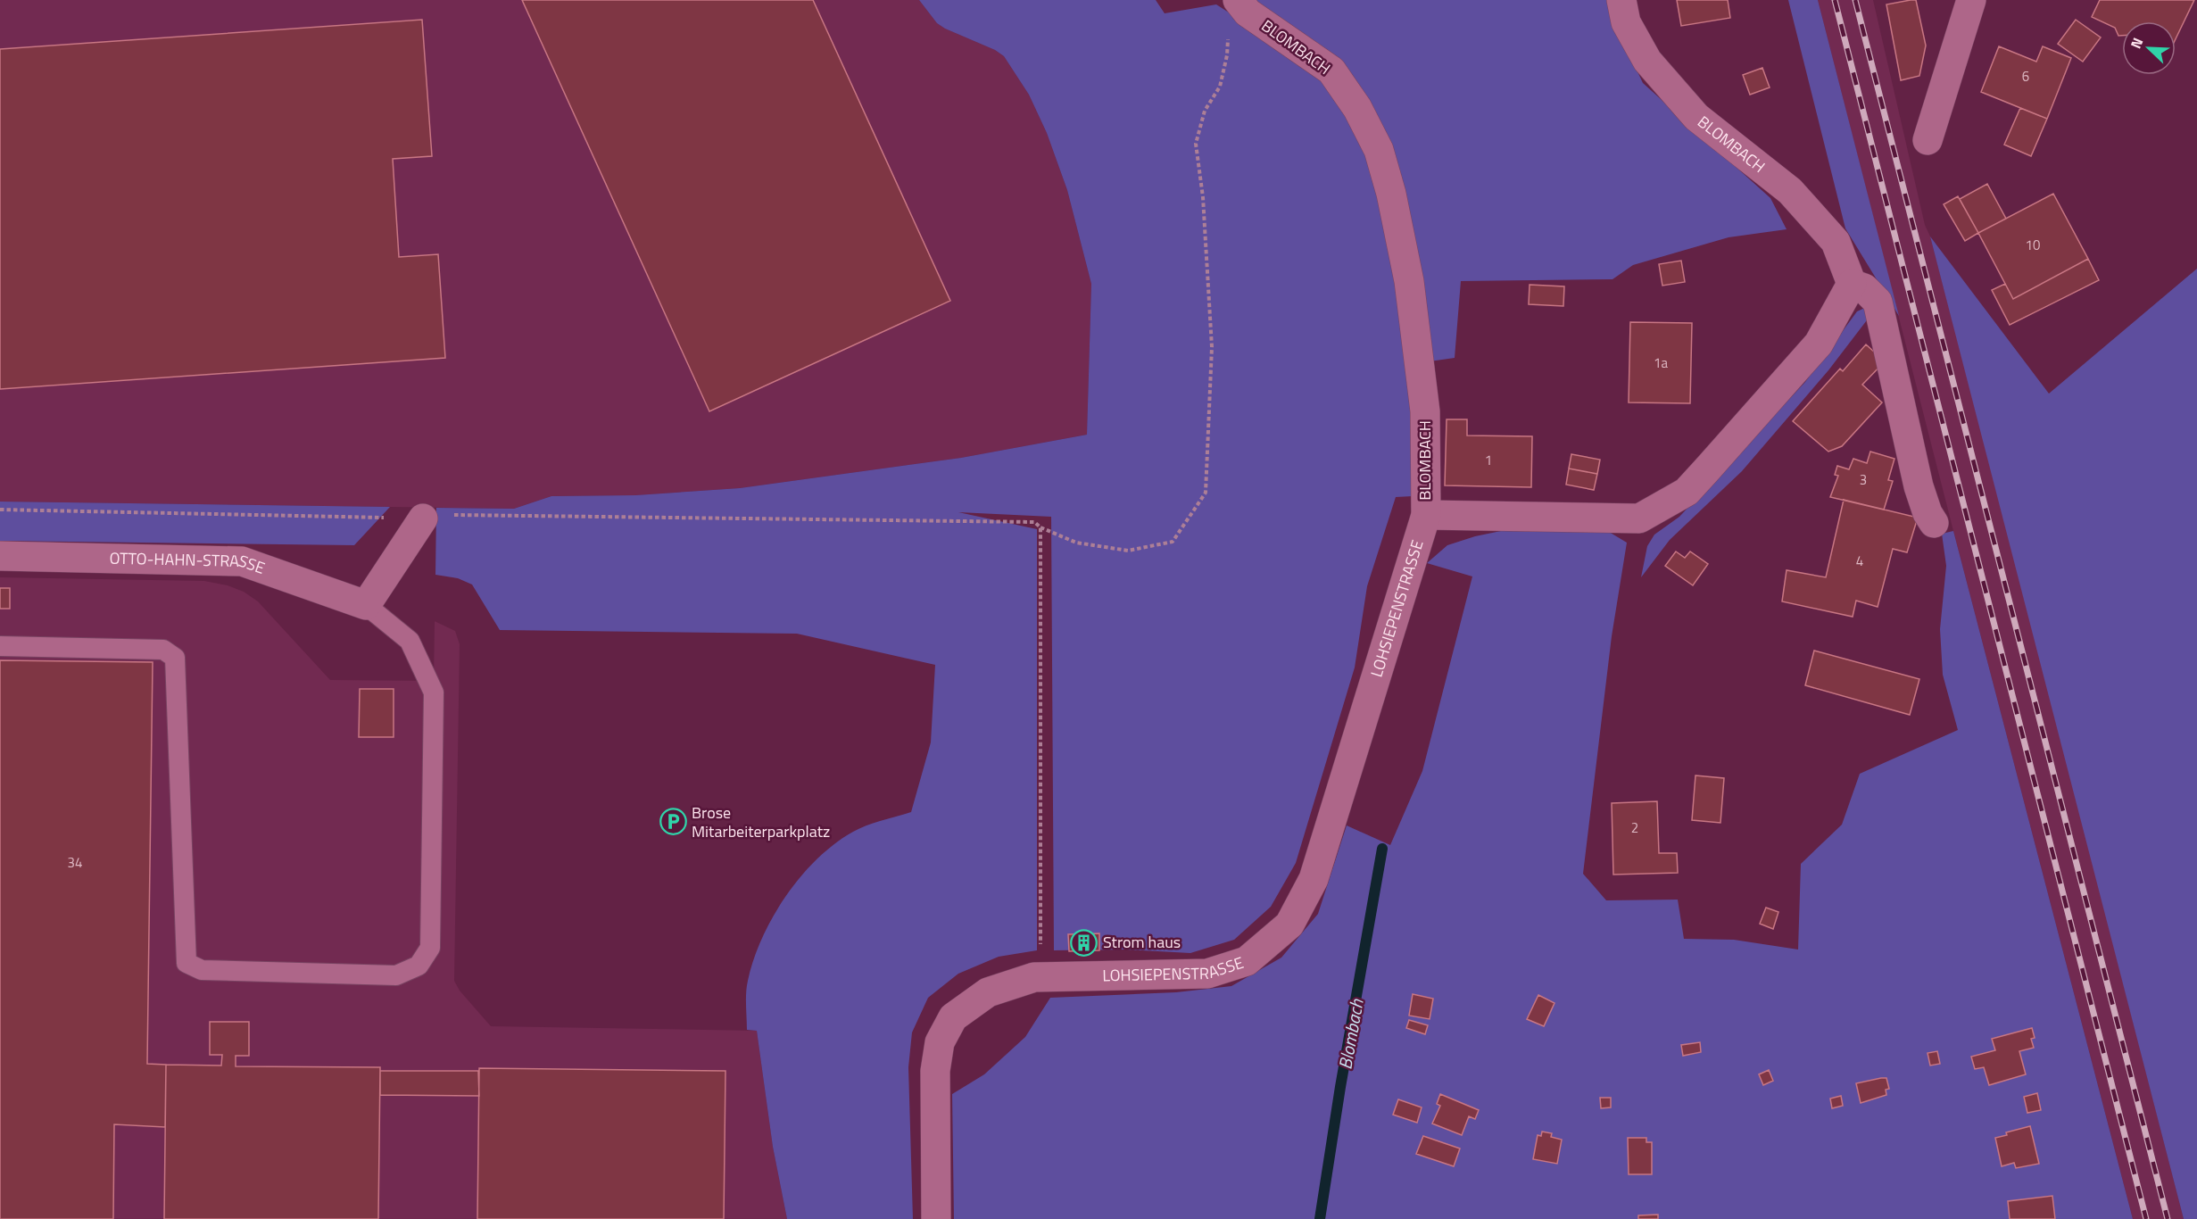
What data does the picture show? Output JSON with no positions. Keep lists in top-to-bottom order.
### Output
{
  "streets": {
    "street": ["BLOMBACH", "OTTO-HAHN-STRASSE", "LOHSIEPENSTRASSE"]
  },
  "crossings": [
    ["BLOMBACH", "LOHSIEPENSTRASSE"]
  ],
  "water": ["Blombach"],
  "places": {
    "parking": ["Brose Mitarbeiterparkplatz"],
    "building": ["Strom haus"]
  },
  "house_numbers": [
    "6",
    "10",
    "1a",
    "1",
    "3",
    "4",
    "2",
    "34"
  ],
  "north": "top left"
}
